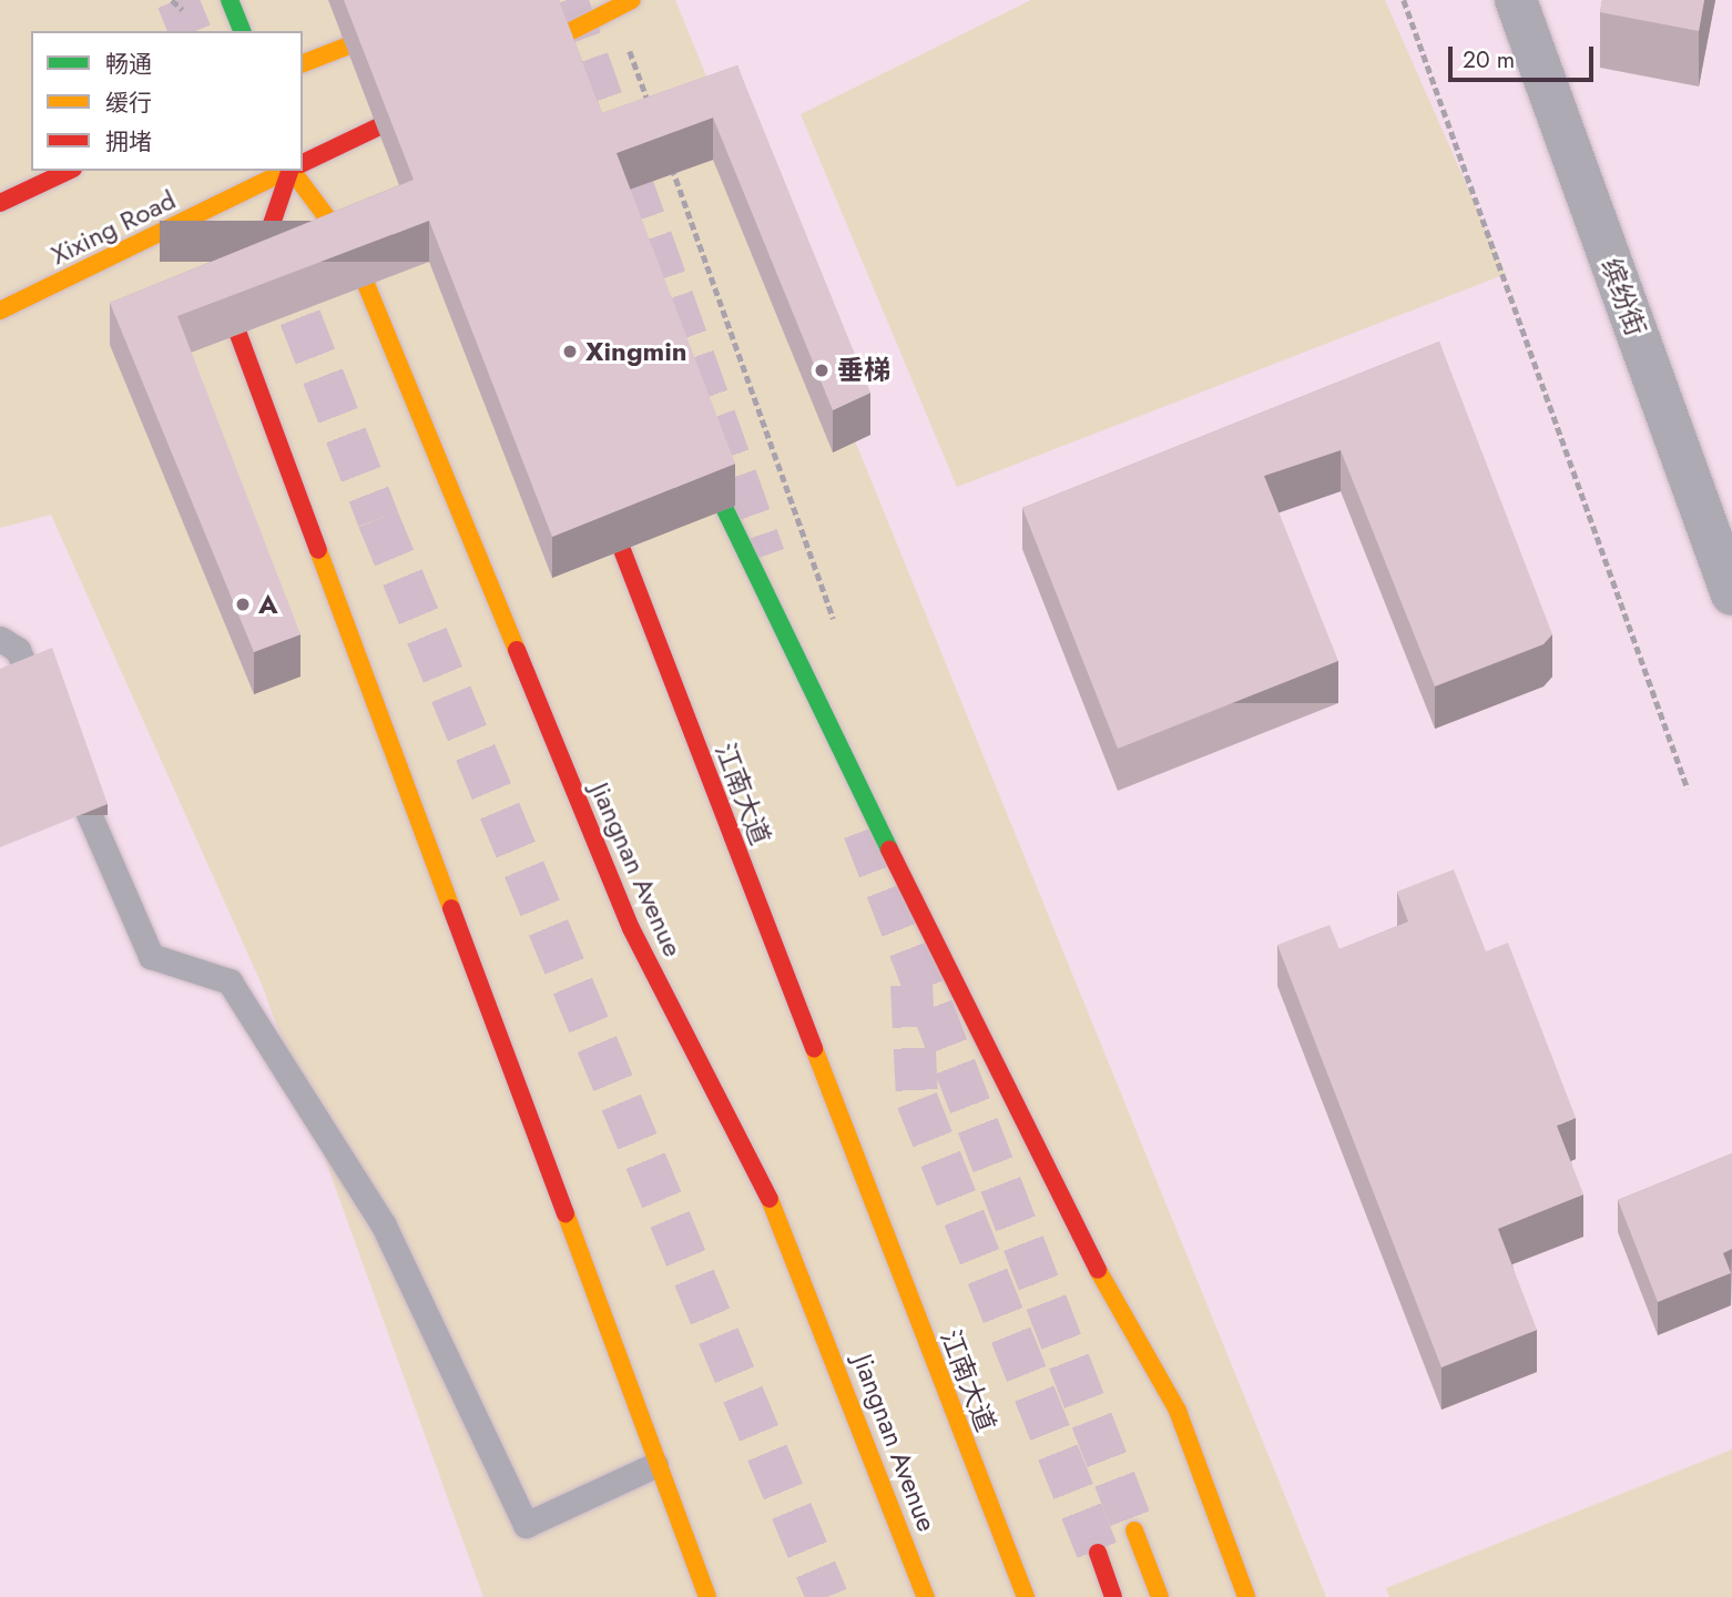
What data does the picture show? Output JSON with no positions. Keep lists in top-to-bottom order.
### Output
{
  "streets": {
    "main road": ["Xixing Road", "江南大道", "Jiangnan Avenue"],
    "street": ["缤纷街"]
  },
  "places": ["Xingmin", "垂梯", "A"],
  "legend": ["畅通", "缓行", "拥堵"],
  "scale_bar": "20 m"
}
